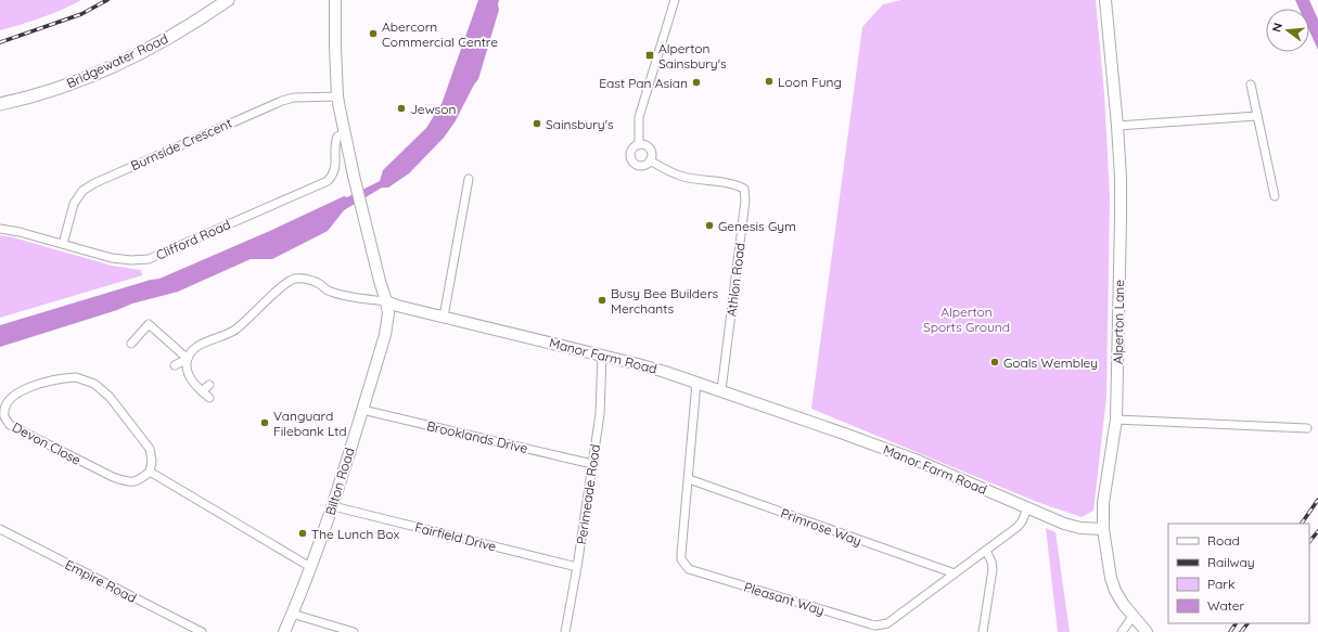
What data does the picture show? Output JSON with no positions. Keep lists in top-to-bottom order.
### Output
{
  "streets": {
    "main road": ["Bridgewater Road"],
    "street": [
      "Burnside Crescent",
      "Clifford Road",
      "Athlon Road",
      "Alperton Lane",
      "Manor Farm Road",
      "Brooklands Drive",
      "Devon Close",
      "Bilton Road",
      "Perimeade Road",
      "Primrose Way",
      "Fairfield Drive",
      "Empire Road",
      "Pleasant Way"
    ]
  },
  "crossings": [
    ["Burnside Crescent", "Clifford Road"],
    ["Athlon Road", "Manor Farm Road"],
    ["Alperton Lane", "Manor Farm Road"],
    ["Manor Farm Road", "Bilton Road"],
    ["Manor Farm Road", "Perimeade Road"],
    ["Manor Farm Road", "Pleasant Way"],
    ["Brooklands Drive", "Bilton Road"],
    ["Brooklands Drive", "Perimeade Road"],
    ["Bilton Road", "Fairfield Drive"],
    ["Perimeade Road", "Fairfield Drive"],
    ["Primrose Way", "Pleasant Way"]
  ],
  "parks": ["Alperton Sports Ground"],
  "places": {
    "other": [
      "Abercorn Commercial Centre",
      "Loon Fung",
      "East Pan Asian",
      "Jewson",
      "Sainsbury's",
      "Genesis Gym",
      "Busy Bee Builders Merchants",
      "Goals Wembley",
      "Vanguard Filebank Ltd",
      "The Lunch Box"
    ],
    "transit": ["Alperton Sainsbury's"]
  },
  "legend": [
    "Road",
    "Railway",
    "Park",
    "Water"
  ],
  "north": "left"
}
